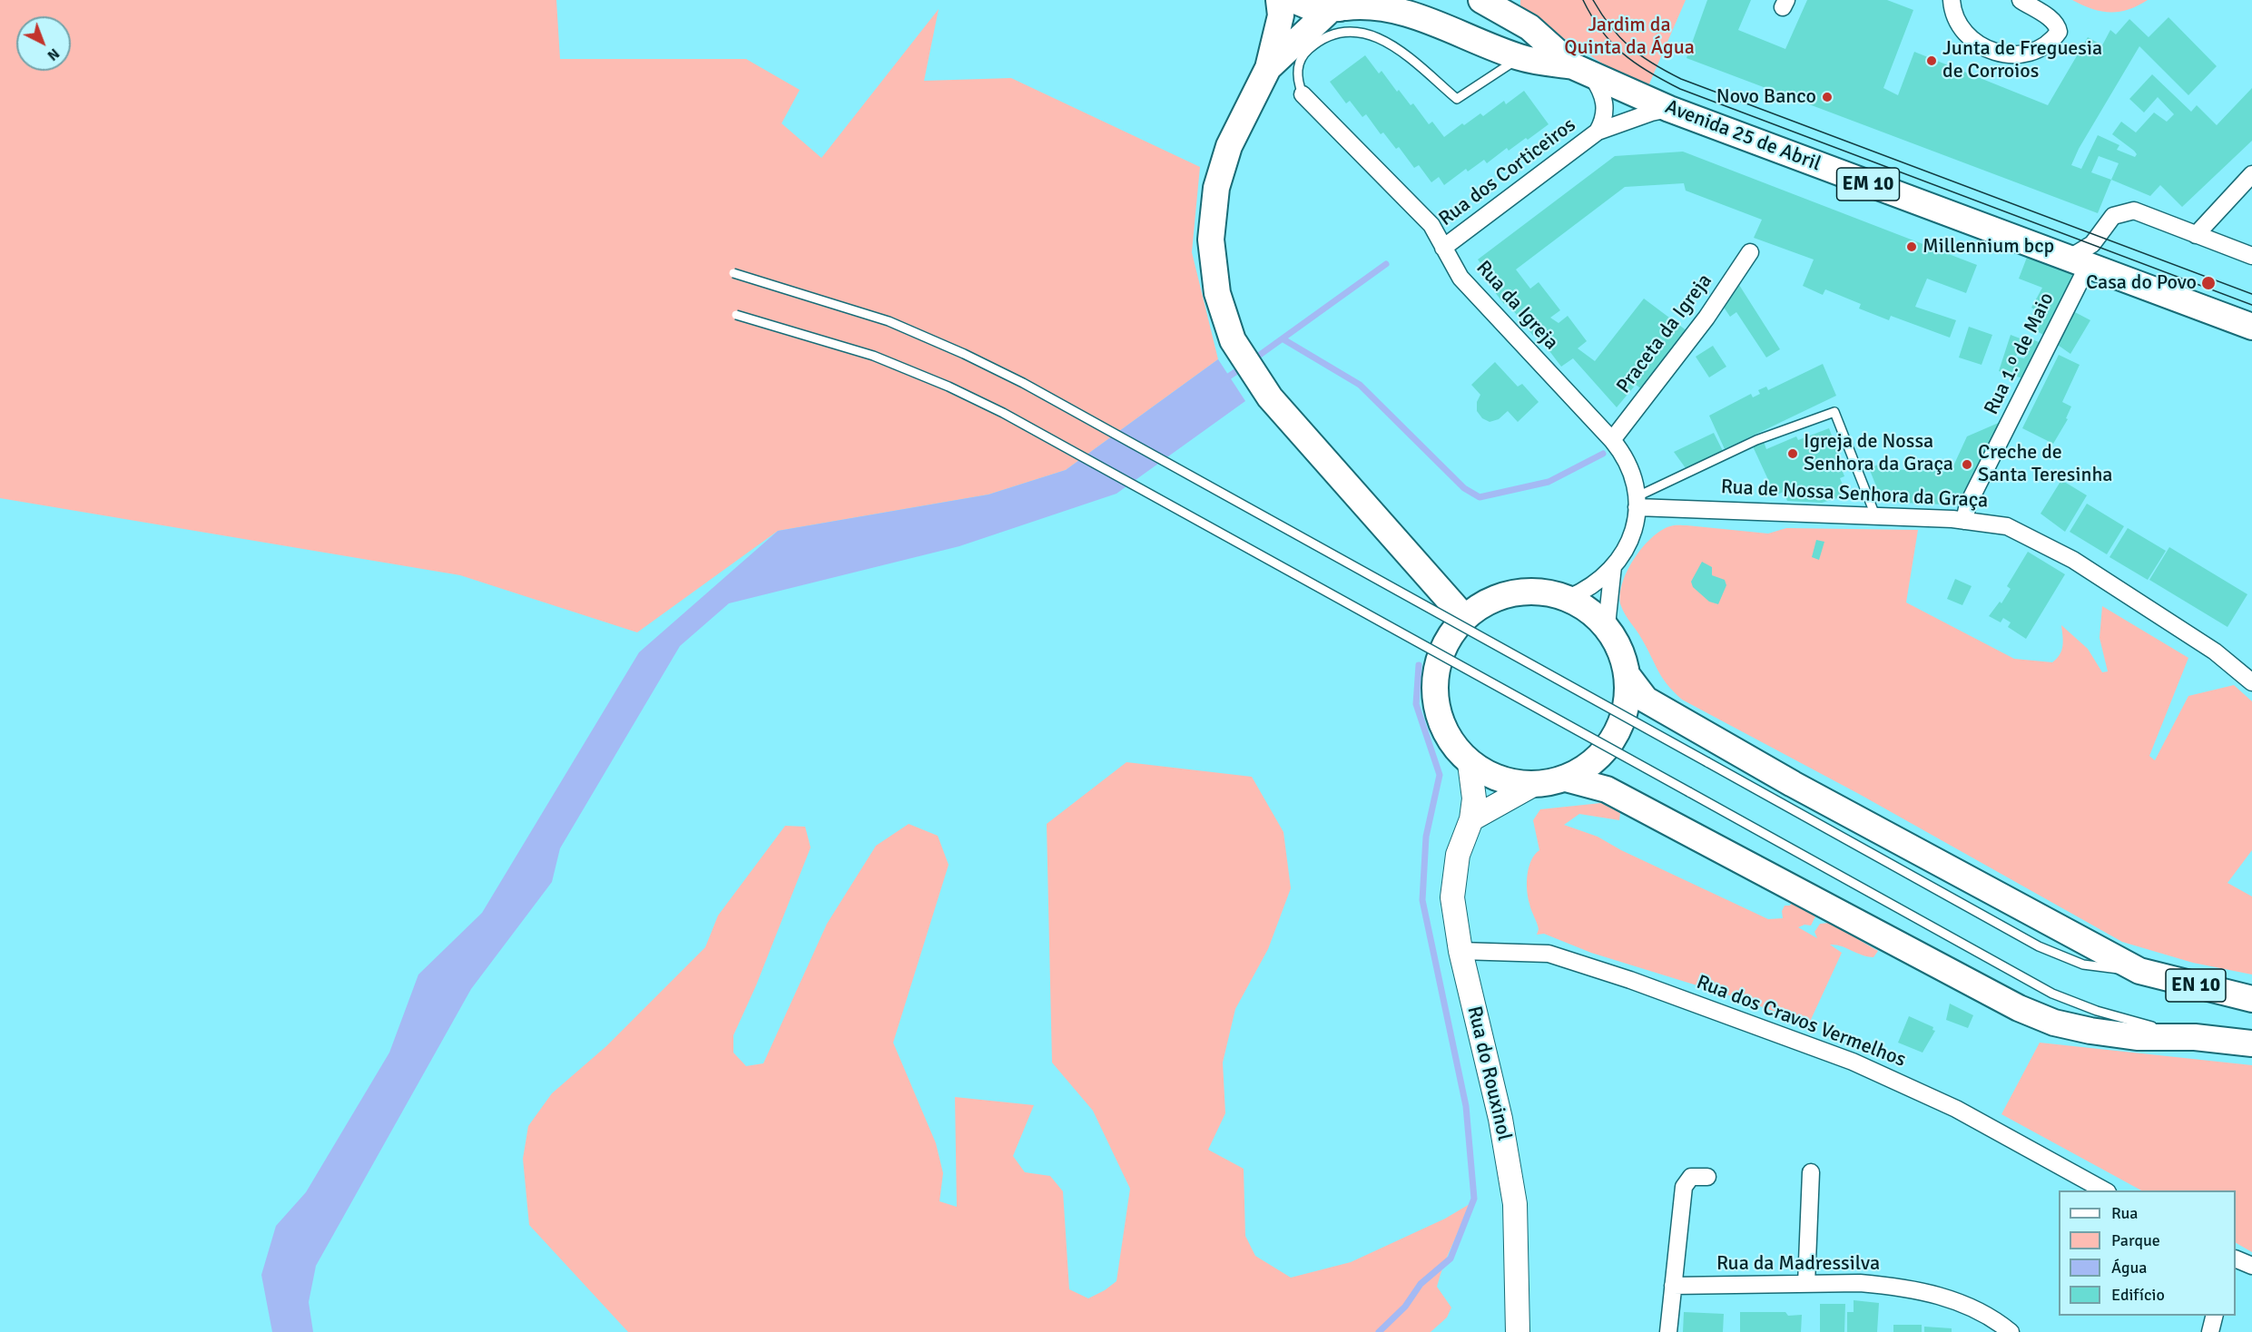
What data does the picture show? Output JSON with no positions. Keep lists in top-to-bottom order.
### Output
{
  "streets": {
    "main road": [
      "Avenida 25 de Abril",
      "EM 10",
      "EN 10",
      "Rua do Rouxinol"
    ],
    "street": [
      "Rua dos Corticeiros",
      "Rua da Igreja",
      "Praceta da Igreja",
      "Rua 1.º de Maio",
      "Rua de Nossa Senhora da Graça",
      "Rua dos Cravos Vermelhos",
      "Rua da Madressilva"
    ]
  },
  "crossings": [
    ["Avenida 25 de Abril", "Rua dos Corticeiros"],
    ["Avenida 25 de Abril", "Rua 1.º de Maio"],
    ["Rua dos Corticeiros", "Rua da Igreja"],
    ["Rua da Igreja", "Praceta da Igreja"],
    ["Rua da Igreja", "Rua de Nossa Senhora da Graça"],
    ["Rua da Igreja", "Rua do Rouxinol"],
    ["Rua 1.º de Maio", "Rua de Nossa Senhora da Graça"],
    ["Rua dos Cravos Vermelhos", "Rua do Rouxinol"]
  ],
  "parks": ["Jardim da Quinta da Água"],
  "places": [
    "Junta de Freguesia de Corroios",
    "Novo Banco",
    "Millennium bcp",
    "Casa do Povo",
    "Igreja de Nossa Senhora da Graça",
    "Creche de Santa Teresinha"
  ],
  "legend": [
    "Rua",
    "Parque",
    "Água",
    "Edifício"
  ],
  "north": "bottom right"
}
